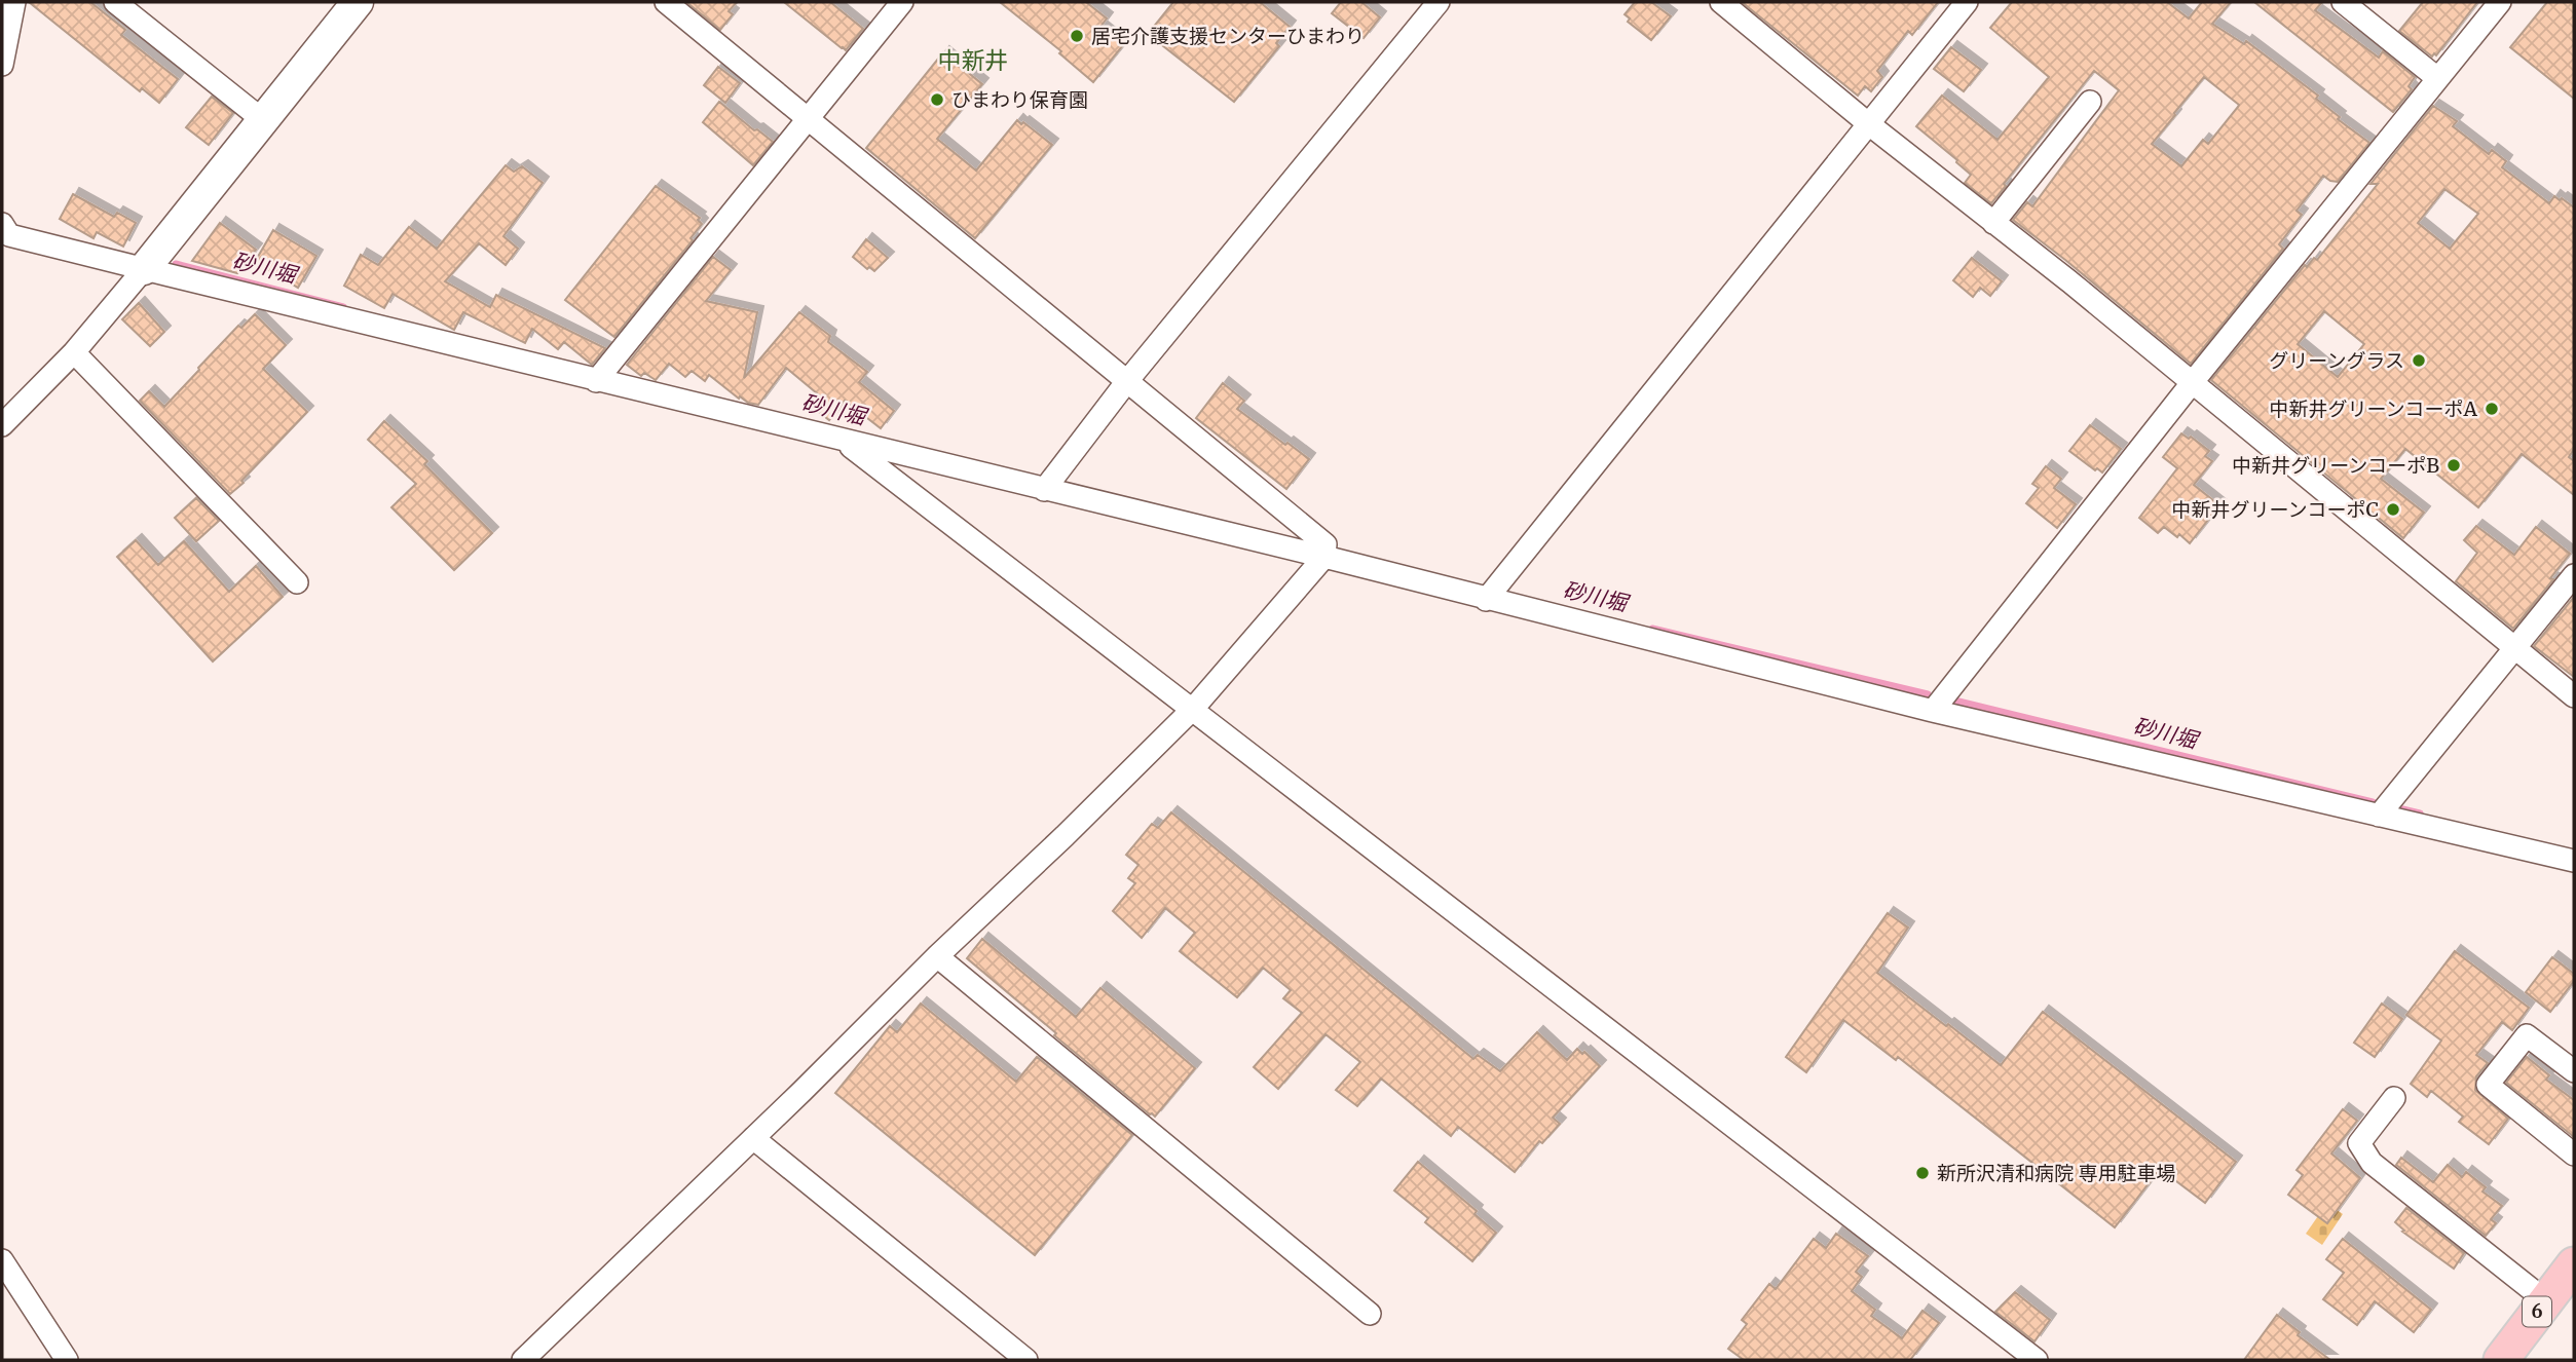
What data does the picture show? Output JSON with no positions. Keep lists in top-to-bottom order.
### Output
{
  "streets": {
    "main road": ["6"]
  },
  "districts": ["中新井"],
  "water": ["砂川堀"],
  "places": [
    "居宅介護支援センターひまわり",
    "ひまわり保育園",
    "グリーングラス",
    "中新井グリーンコーポA",
    "中新井グリーンコーポB",
    "中新井グリーンコーポC",
    "新所沢清和病院 専用駐車場"
  ]
}
